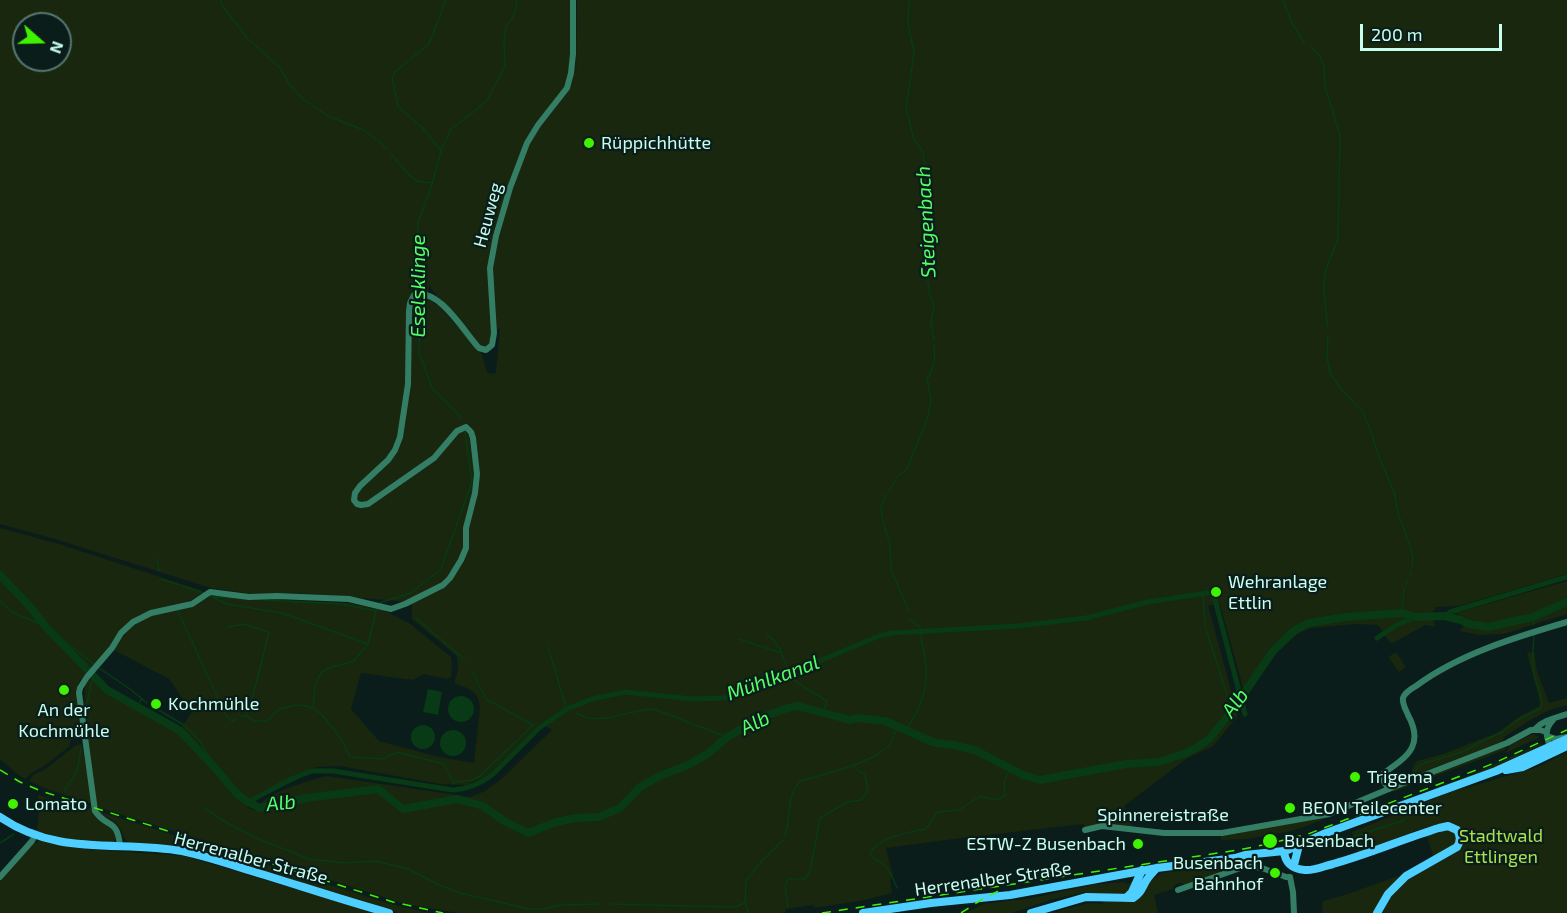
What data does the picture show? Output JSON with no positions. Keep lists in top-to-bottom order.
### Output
{
  "streets": {
    "main road": ["Herrenalber Straße"],
    "street": ["Heuweg", "Spinnereistraße"]
  },
  "crossings": [
    ["Heuweg", "Herrenalber Straße"]
  ],
  "water": [
    "Steigenbach",
    "Eselsklinge",
    "Mühlkanal",
    "Alb"
  ],
  "parks": ["Stadtwald Ettlingen"],
  "places": [
    "Rüppichhütte",
    "Wehranlage Ettlin",
    "An der Kochmühle",
    "Kochmühle",
    "Trigema",
    "Lomato",
    "BEON Teilecenter",
    "Busenbach",
    "ESTW-Z Busenbach",
    "Busenbach Bahnhof"
  ],
  "scale_bar": "200 m",
  "north": "right"
}
